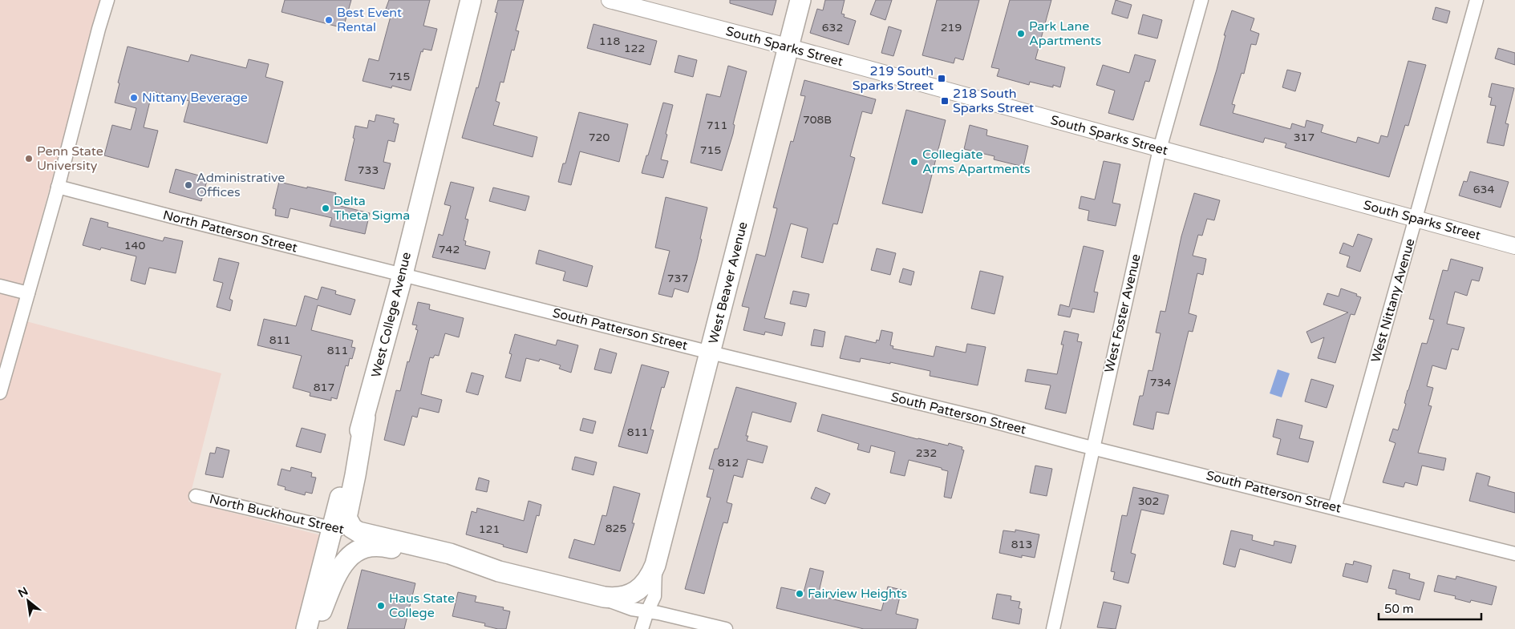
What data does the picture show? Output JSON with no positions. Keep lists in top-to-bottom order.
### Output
{
  "streets": {
    "main road": ["West Beaver Avenue", "West College Avenue"],
    "street": [
      "South Sparks Street",
      "North Patterson Street",
      "West Nittany Avenue",
      "West Foster Avenue",
      "South Patterson Street",
      "North Buckhout Street"
    ]
  },
  "crossings": [
    ["South Sparks Street", "West Beaver Avenue"],
    ["South Sparks Street", "West Nittany Avenue"],
    ["South Sparks Street", "West Foster Avenue"],
    ["North Patterson Street", "West College Avenue"],
    ["North Patterson Street", "South Patterson Street"],
    ["West Beaver Avenue", "South Patterson Street"],
    ["West Nittany Avenue", "South Patterson Street"],
    ["West Foster Avenue", "South Patterson Street"],
    ["West College Avenue", "South Patterson Street"],
    ["West College Avenue", "North Buckhout Street"]
  ],
  "places": {
    "other": [
      "Best Event Rental",
      "Park Lane Apartments",
      "Nittany Beverage",
      "Penn State University",
      "Collegiate Arms Apartments",
      "Administrative Offices",
      "Delta Theta Sigma",
      "Fairview Heights",
      "Haus State College"
    ],
    "transit": ["219 South Sparks Street", "218 South Sparks Street"]
  },
  "house_numbers": [
    "632",
    "219",
    "118",
    "122",
    "715",
    "708B",
    "711",
    "720",
    "317",
    "715",
    "733",
    "634",
    "140",
    "742",
    "737",
    "811",
    "811",
    "734",
    "817",
    "811",
    "232",
    "812",
    "302",
    "825",
    "121",
    "813"
  ],
  "scale_bar": "50 m",
  "north": "top left"
}
